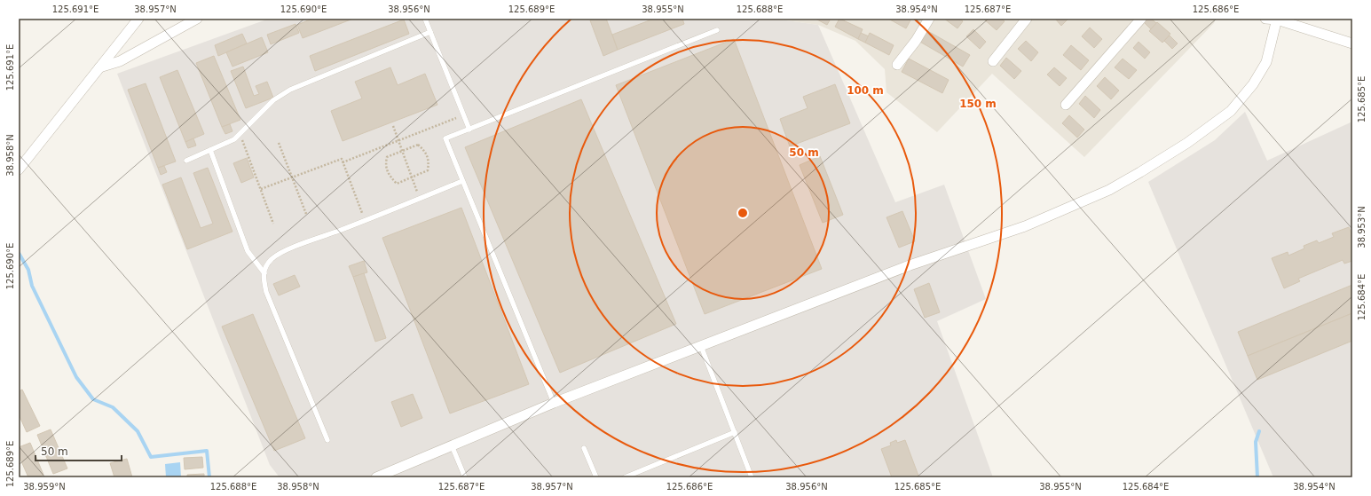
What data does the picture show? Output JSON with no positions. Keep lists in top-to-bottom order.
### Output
{
  "scale_bar": "50 m",
  "coordinates": [
    "125.691°E",
    "38.957°N",
    "125.690°E",
    "38.956°N",
    "125.689°E",
    "38.955°N",
    "125.688°E",
    "38.954°N",
    "125.687°E",
    "125.686°E",
    "125.685°E",
    "38.958°N",
    "38.953°N",
    "125.684°E",
    "38.959°N"
  ],
  "rings": ["100 m", "150 m", "50 m"]
}
